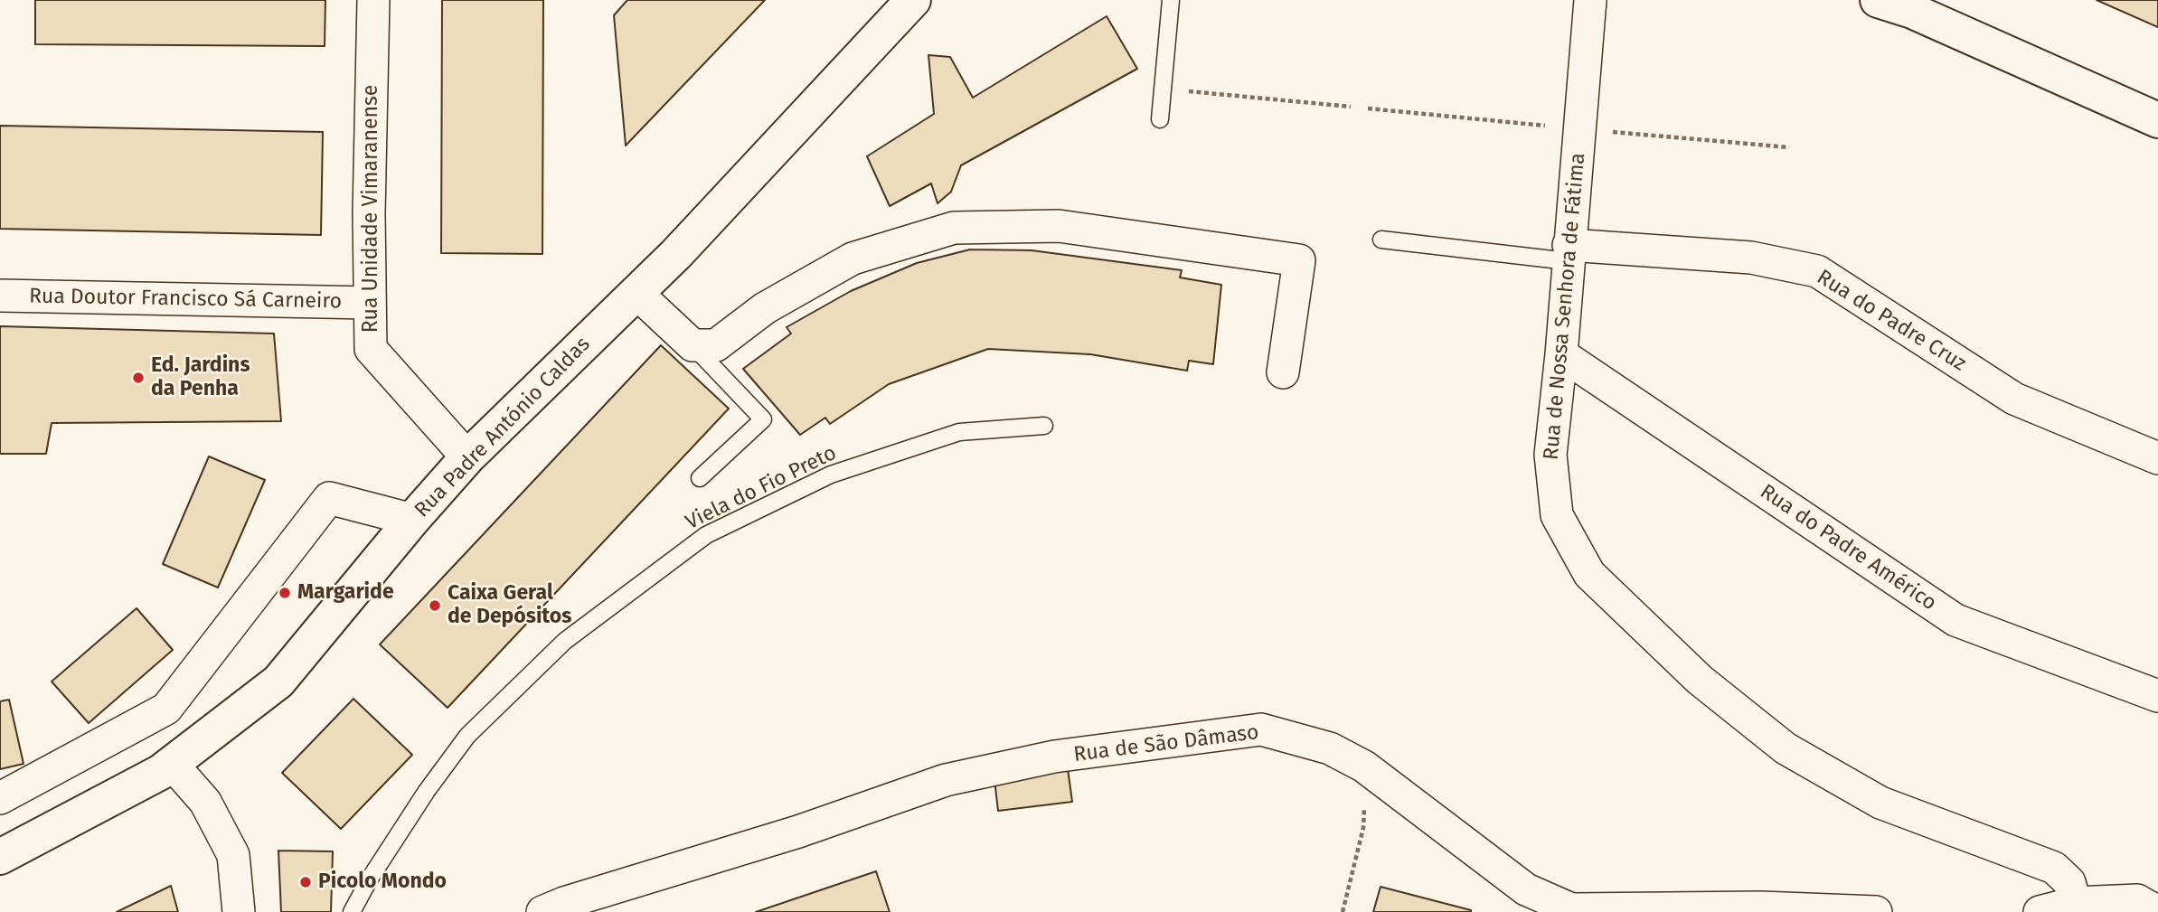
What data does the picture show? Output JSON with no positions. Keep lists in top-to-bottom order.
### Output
{
  "streets": {
    "main road": ["Rua Padre António Caldas"],
    "street": [
      "Rua Unidade Vimaranense",
      "Rua Doutor Francisco Sá Carneiro",
      "Rua de Nossa Senhora de Fátima",
      "Rua do Padre Cruz",
      "Rua do Padre Américo",
      "Rua de São Dâmaso"
    ],
    "lane": ["Viela do Fio Preto"]
  },
  "crossings": [
    ["Rua Unidade Vimaranense", "Rua Doutor Francisco Sá Carneiro"],
    ["Rua Unidade Vimaranense", "Rua Padre António Caldas"],
    ["Rua de Nossa Senhora de Fátima", "Rua do Padre Cruz"],
    ["Rua de Nossa Senhora de Fátima", "Rua do Padre Américo"]
  ],
  "places": [
    "Ed. Jardins da Penha",
    "Margaride",
    "Caixa Geral de Depósitos",
    "Picolo Mondo"
  ]
}
